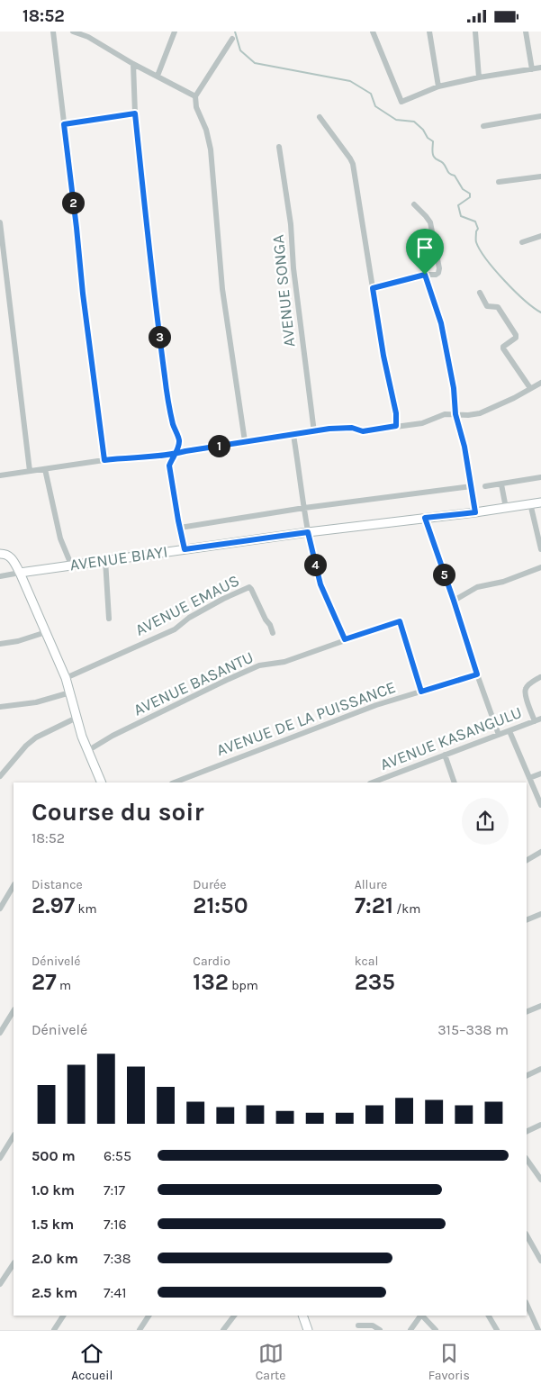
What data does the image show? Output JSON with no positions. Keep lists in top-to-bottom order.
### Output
{
  "streets": {
    "street": [
      "AVENUE SONGA",
      "AVENUE BIAYI",
      "AVENUE EMAUS",
      "AVENUE BASANTU",
      "AVENUE DE LA PUISSANCE",
      "AVENUE KASANGULU"
    ]
  },
  "crossings": [
    ["AVENUE BASANTU", "AVENUE DE LA PUISSANCE"]
  ],
  "page": {
    "status": "18:52",
    "pins": [
      "2",
      "3",
      "1",
      "4",
      "5"
    ],
    "heading": ["Course du soir", "18:52"],
    "stats": [
      ["Distance", "2.97 km"],
      ["Durée", "21:50"],
      ["Allure", "7:21 /km"],
      ["Dénivelé", "27 m"],
      ["Cardio", "132 bpm"],
      ["kcal", "235"]
    ],
    "chart": ["Dénivelé", "315–338 m"],
    "list": [
      {
        "name": "500 m",
        "note": "6:55"
      },
      {
        "name": "1.0 km",
        "note": "7:17"
      },
      {
        "name": "1.5 km",
        "note": "7:16"
      },
      {
        "name": "2.0 km",
        "note": "7:38"
      },
      {
        "name": "2.5 km",
        "note": "7:41"
      }
    ],
    "tabs": ["Accueil", "Carte", "Favoris"]
  }
}
